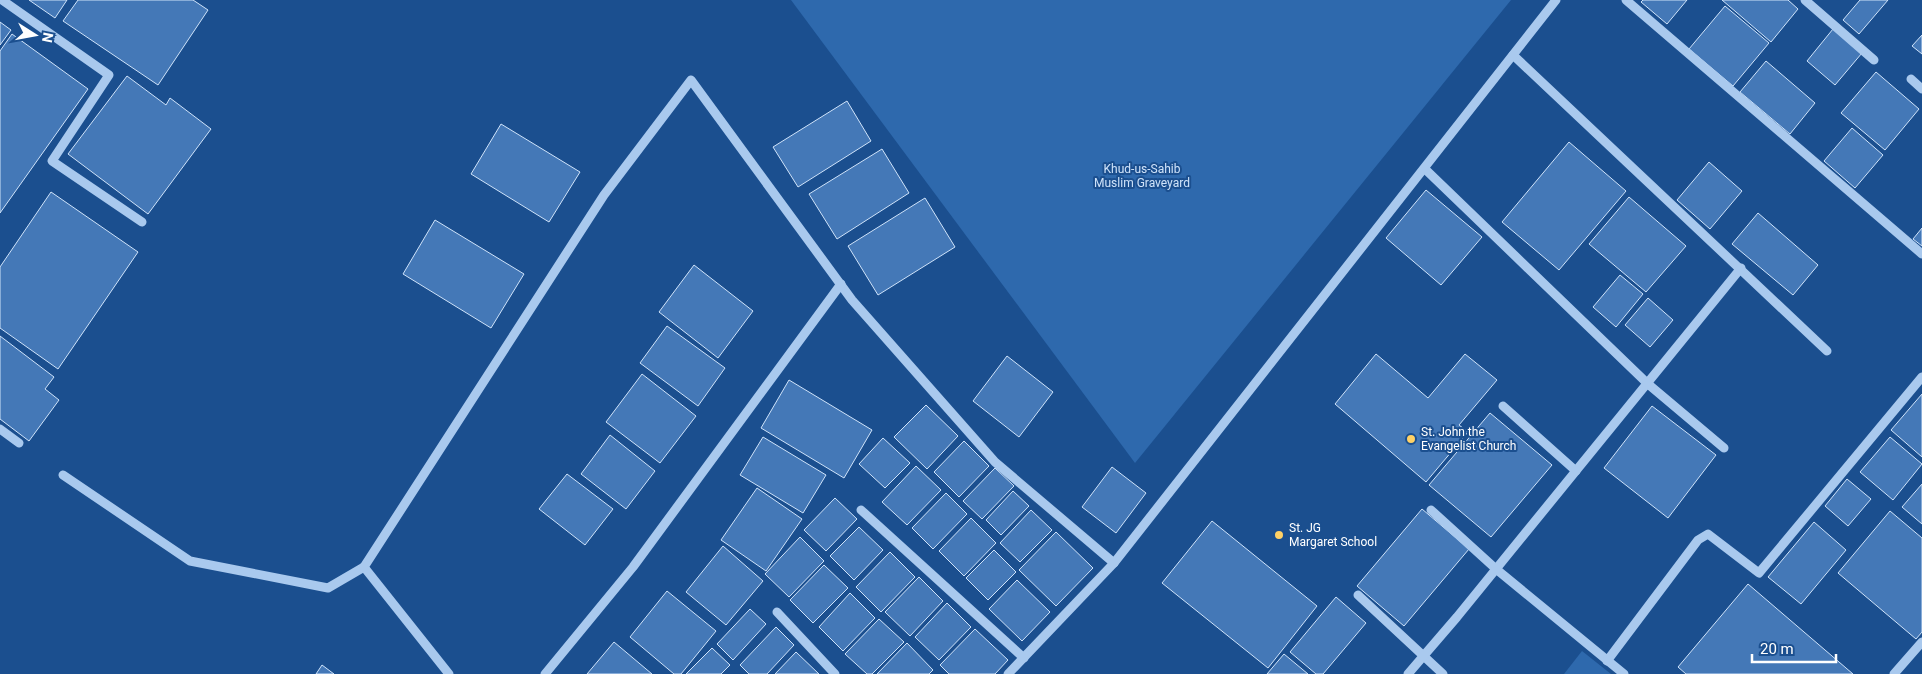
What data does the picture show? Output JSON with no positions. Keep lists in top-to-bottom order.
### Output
{
  "parks": ["Khud-us-Sahib Muslim Graveyard"],
  "places": ["St. John the Evangelist Church", "St. JG Margaret School"],
  "scale_bar": "20 m",
  "north": "right"
}
